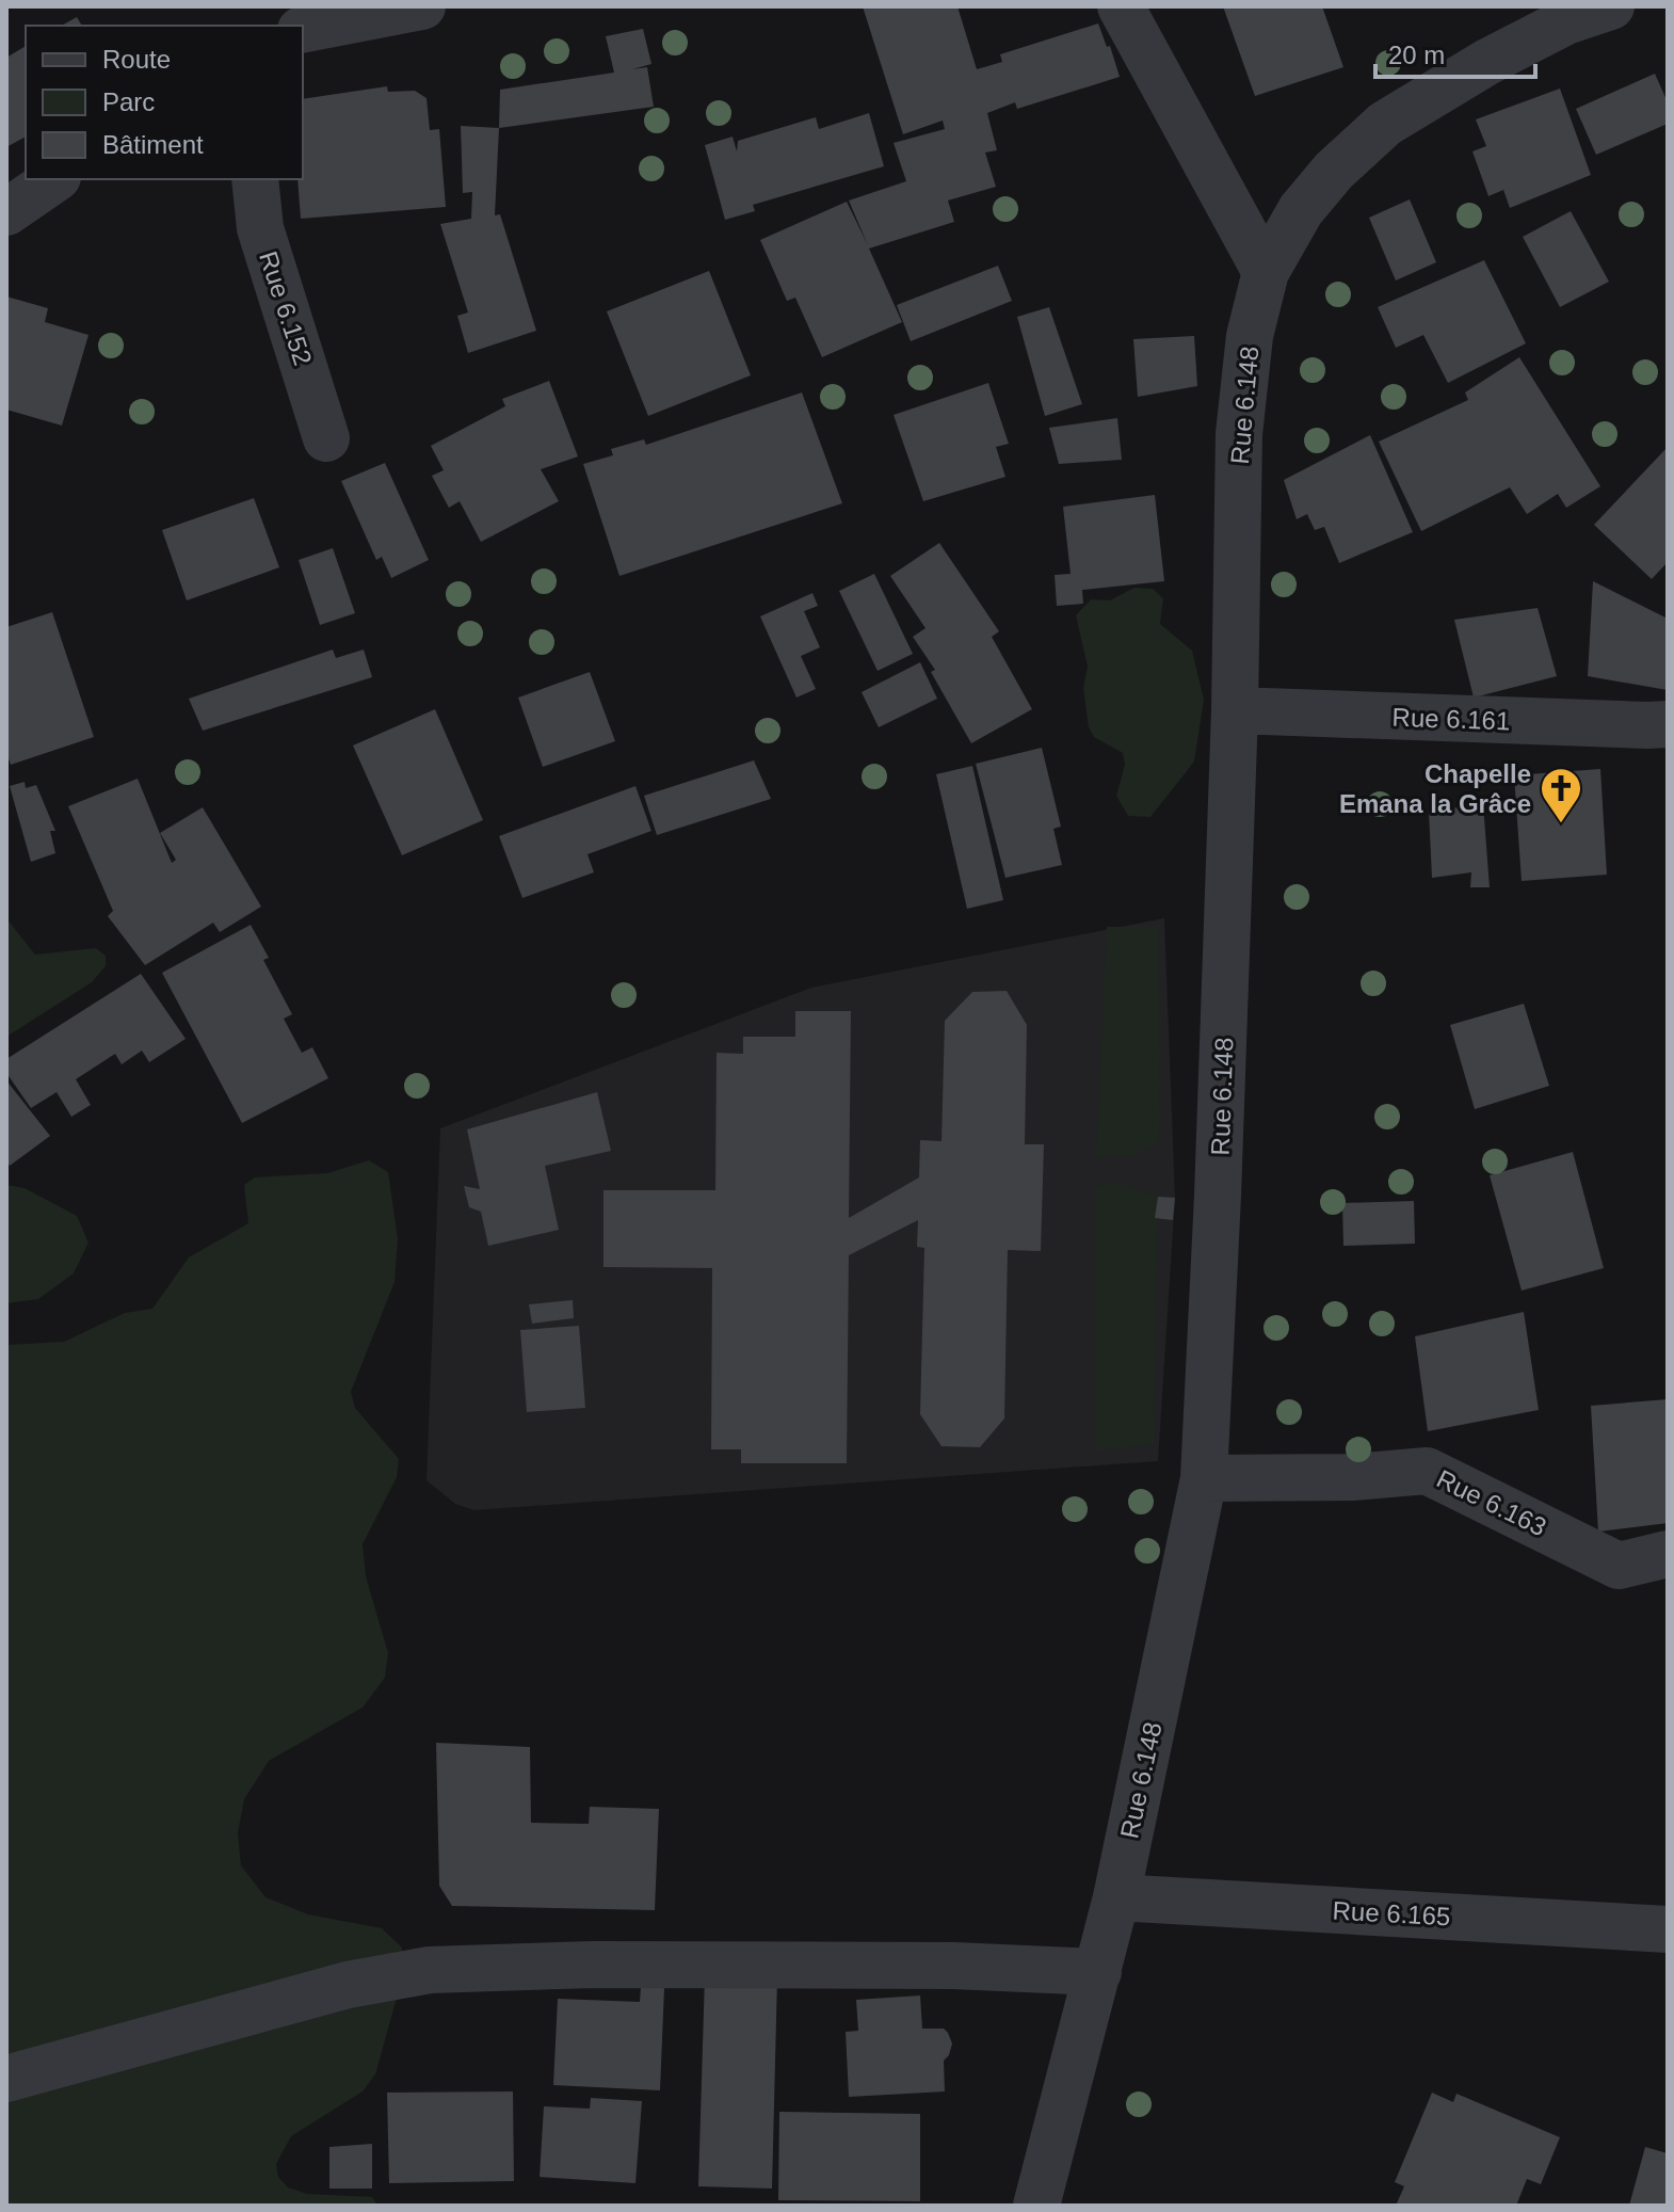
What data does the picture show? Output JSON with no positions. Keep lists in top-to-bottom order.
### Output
{
  "streets": {
    "street": [
      "Rue 6.152",
      "Rue 6.148",
      "Rue 6.161",
      "Rue 6.163",
      "Rue 6.165"
    ]
  },
  "crossings": [
    ["Rue 6.148", "Rue 6.161"],
    ["Rue 6.148", "Rue 6.163"],
    ["Rue 6.148", "Rue 6.165"]
  ],
  "places": {
    "church": ["Chapelle Emana la Grâce"]
  },
  "legend": ["Route", "Parc", "Bâtiment"],
  "scale_bar": "20 m"
}
